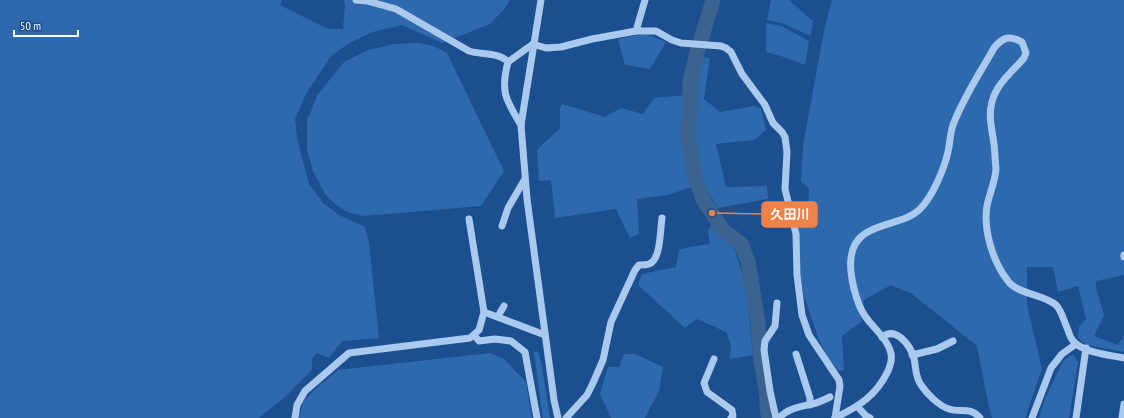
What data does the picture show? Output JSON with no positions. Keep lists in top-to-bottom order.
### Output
{
  "places": ["久田川"],
  "scale_bar": "50 m"
}
